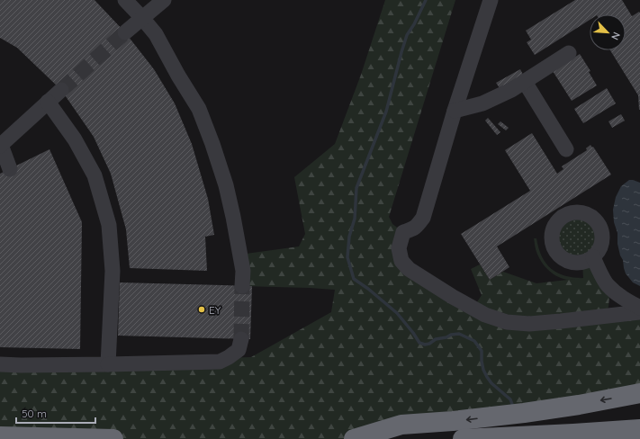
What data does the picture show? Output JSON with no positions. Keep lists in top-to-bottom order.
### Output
{
  "places": ["EY"],
  "scale_bar": "50 m",
  "north": "bottom right"
}
